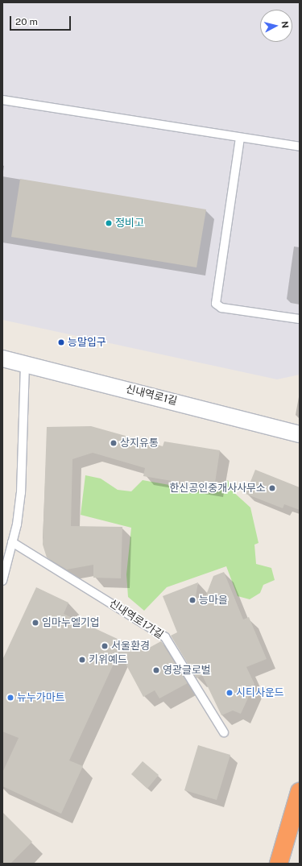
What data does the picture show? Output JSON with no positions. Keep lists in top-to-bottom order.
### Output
{
  "streets": {
    "street": ["신내역로1길"],
    "lane": ["신내역로1가길"]
  },
  "places": [
    "정비고",
    "능말입구",
    "상지유통",
    "한신공인중개사사무소",
    "능마을",
    "임마누엘기업",
    "서울환경",
    "키위예드",
    "영광글로벌",
    "시티사운드",
    "뉴누가마트"
  ],
  "scale_bar": "20 m",
  "north": "right"
}
